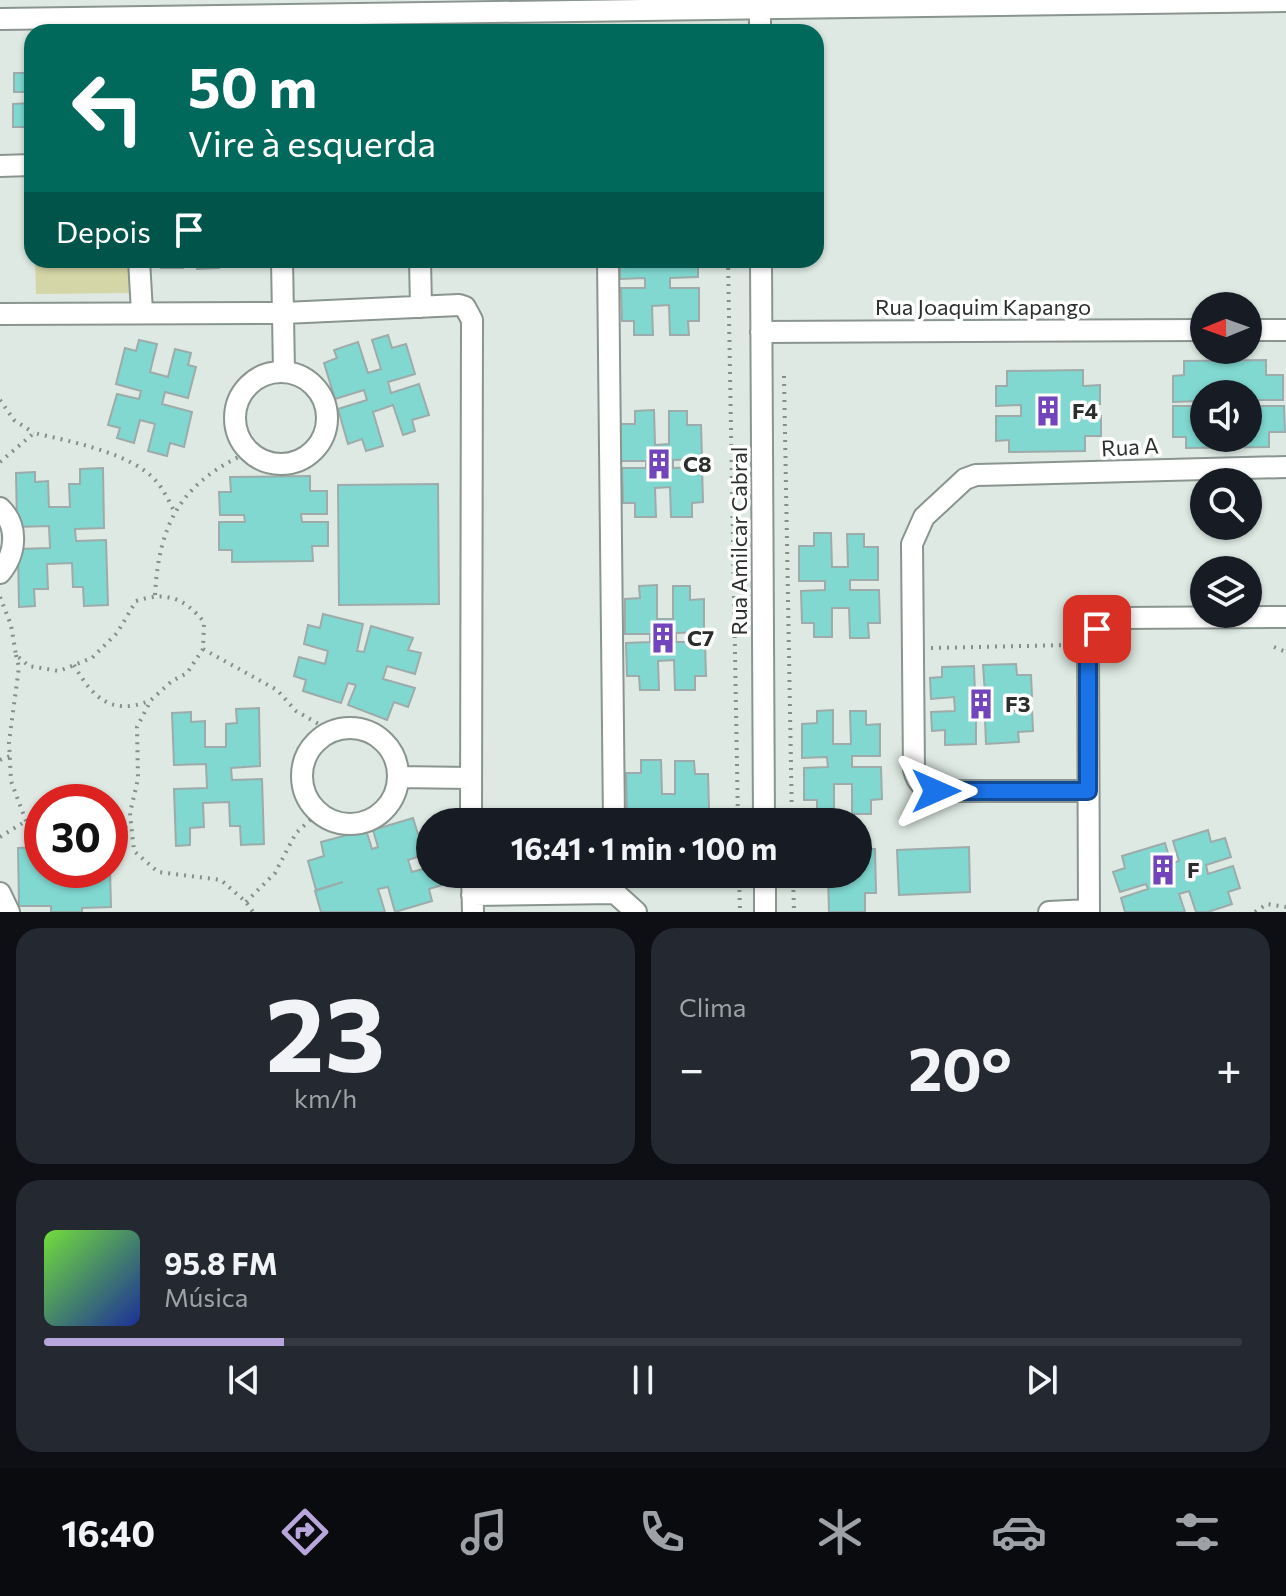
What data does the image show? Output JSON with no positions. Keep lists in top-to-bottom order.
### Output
{
  "streets": {
    "street": ["Rua Joaquim Kapango", "Rua A", "Rua Amilcar Cabral"]
  },
  "crossings": [
    ["Rua Joaquim Kapango", "Rua Amilcar Cabral"]
  ],
  "places": {
    "building": [
      "F4",
      "C8",
      "C7",
      "F3",
      "F"
    ]
  },
  "north": "left",
  "page": {
    "turn": ["50 m", "Vire à esquerda"],
    "then": "Depois",
    "limit": "30",
    "trip": "16:41 · 1 min · 100 m",
    "tile": [
      ["23", "km/h"],
      "Clima"
    ],
    "heat": ["−", "20°", "+"],
    "song": ["95.8 FM", "Música"],
    "tabs": "16:40"
  }
}
